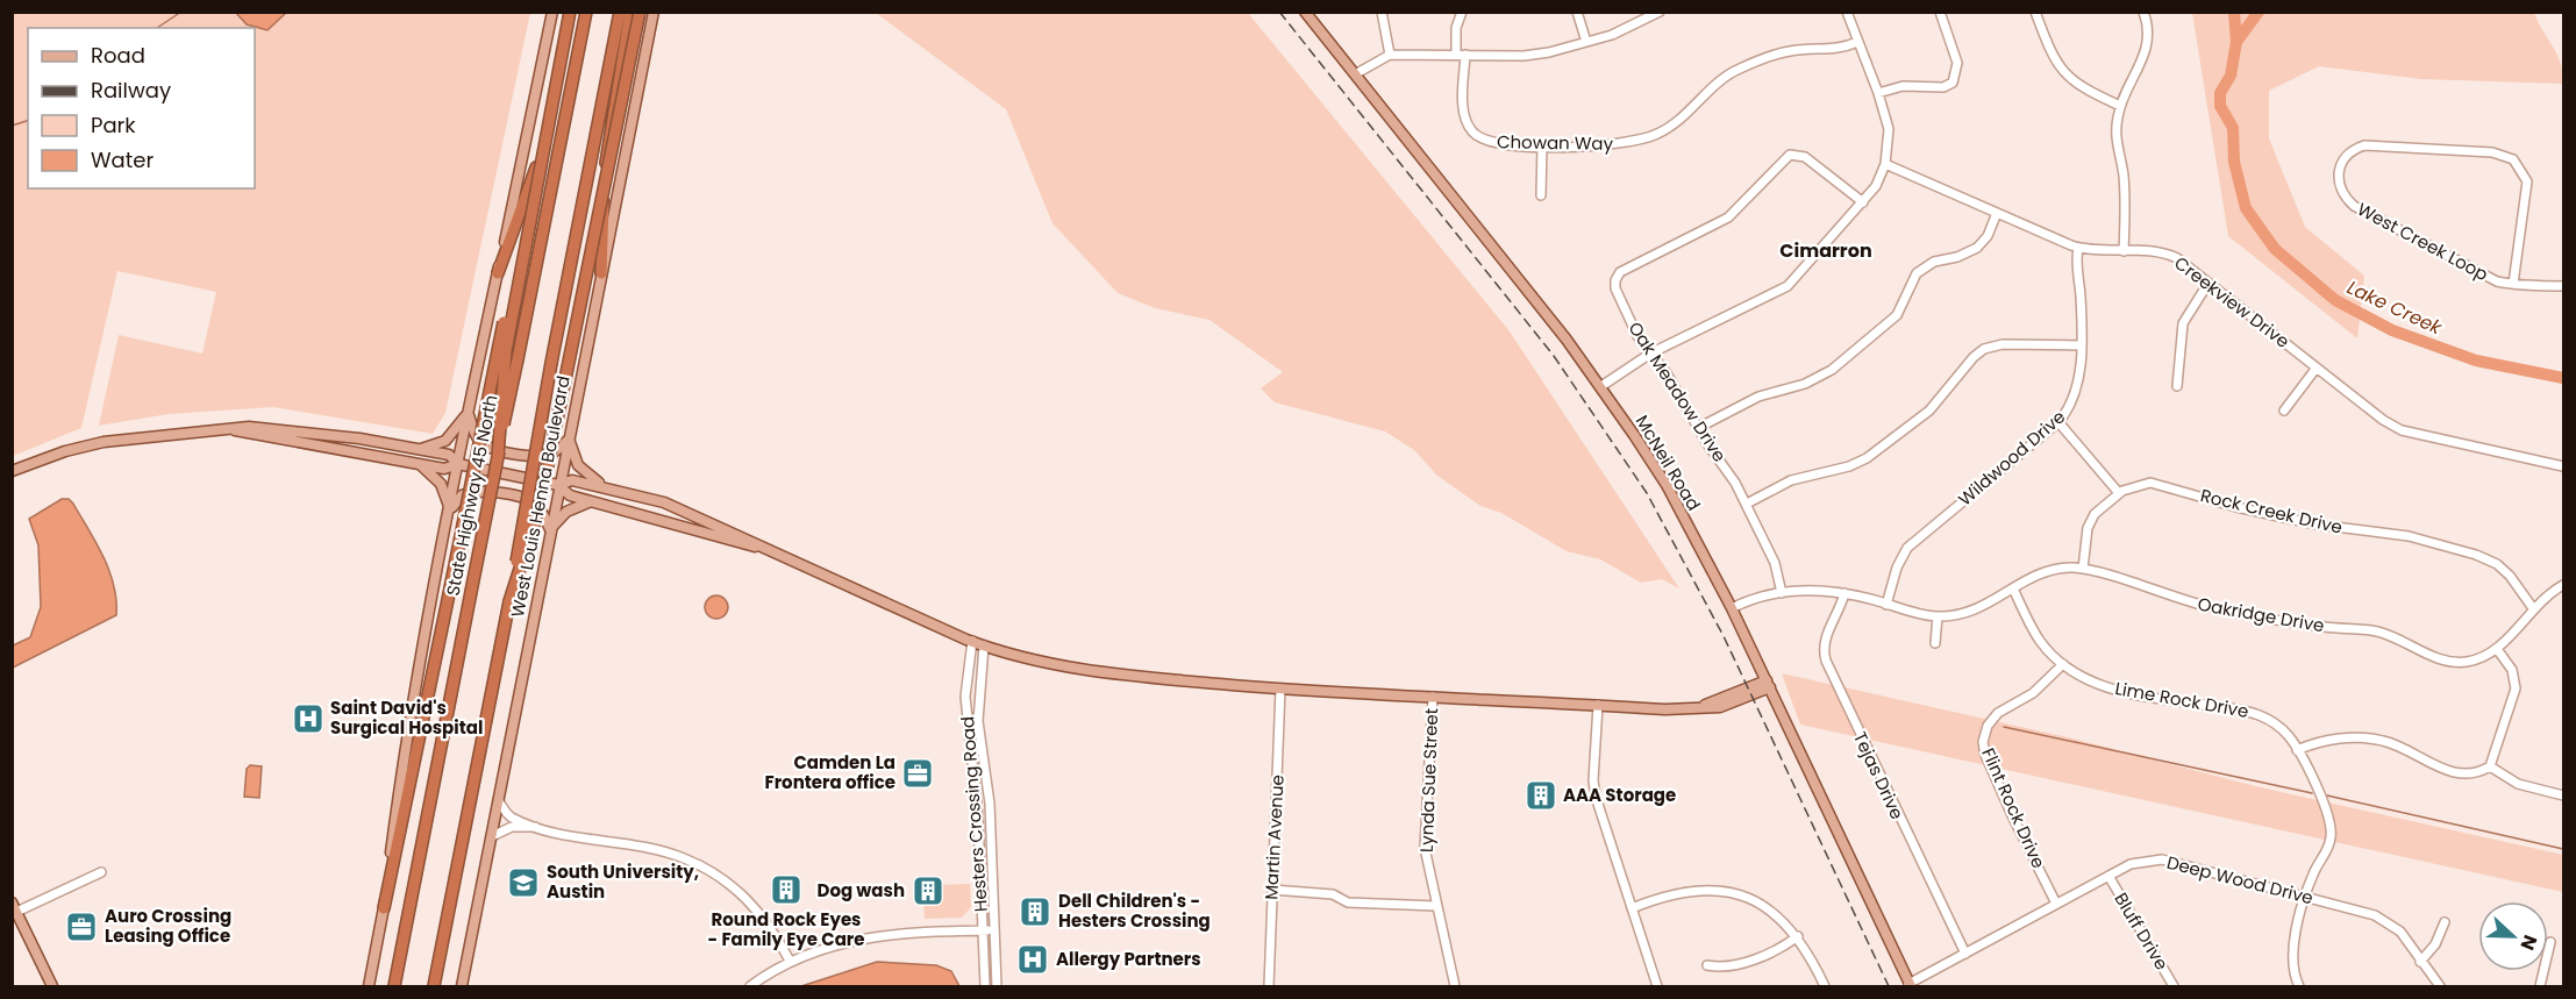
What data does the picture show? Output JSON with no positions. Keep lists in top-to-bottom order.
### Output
{
  "streets": {
    "highway": ["State Highway 45 North"],
    "main road": ["McNeil Road", "West Louis Henna Boulevard"],
    "street": [
      "Chowan Way",
      "West Creek Loop",
      "Creekview Drive",
      "Oak Meadow Drive",
      "Wildwood Drive",
      "Rock Creek Drive",
      "Oakridge Drive",
      "Lime Rock Drive",
      "Tejas Drive",
      "Lynda Sue Street",
      "Flint Rock Drive",
      "Hesters Crossing Road",
      "Martin Avenue",
      "Deep Wood Drive",
      "Bluff Drive"
    ]
  },
  "crossings": [
    ["Creekview Drive", "Wildwood Drive"],
    ["Oak Meadow Drive", "Oakridge Drive"],
    ["Wildwood Drive", "Oakridge Drive"],
    ["McNeil Road", "Oakridge Drive"],
    ["McNeil Road", "Deep Wood Drive"],
    ["Rock Creek Drive", "Oakridge Drive"],
    ["Oakridge Drive", "Lime Rock Drive"],
    ["Oakridge Drive", "Tejas Drive"],
    ["Lime Rock Drive", "Flint Rock Drive"],
    ["Lime Rock Drive", "Deep Wood Drive"],
    ["Tejas Drive", "Deep Wood Drive"],
    ["Flint Rock Drive", "Deep Wood Drive"],
    ["Deep Wood Drive", "Bluff Drive"]
  ],
  "districts": ["Cimarron"],
  "water": ["Lake Creek"],
  "places": {
    "hospital": ["Saint David's Surgical Hospital", "Allergy Partners"],
    "office": ["Camden La Frontera office", "Auro Crossing Leasing Office"],
    "building": [
      "AAA Storage",
      "Round Rock Eyes - Family Eye Care",
      "Dog wash",
      "Dell Children's - Hesters Crossing"
    ],
    "school or university": ["South University, Austin"]
  },
  "legend": [
    "Road",
    "Railway",
    "Park",
    "Water"
  ],
  "north": "right"
}
